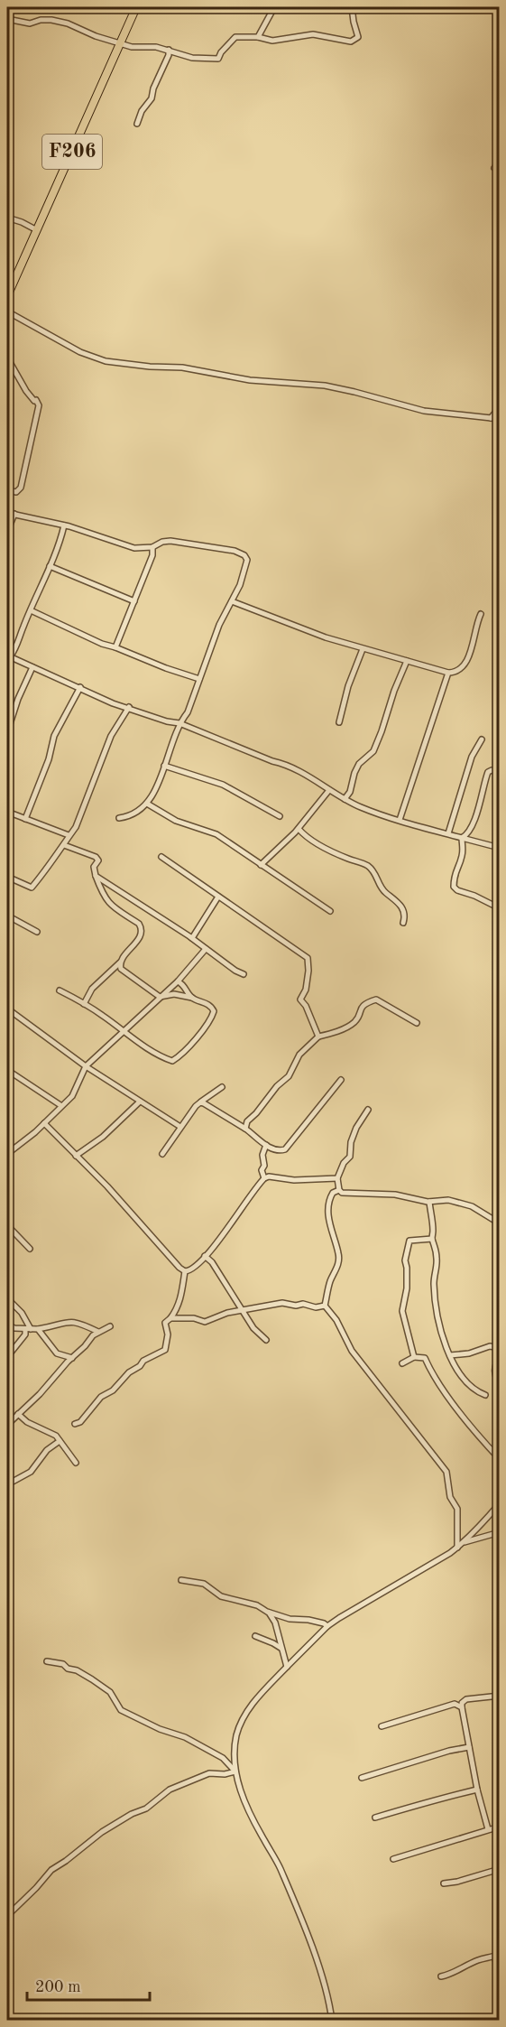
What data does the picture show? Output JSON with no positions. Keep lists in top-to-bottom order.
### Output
{
  "streets": {
    "main road": ["F206"]
  },
  "scale_bar": "200 m"
}
